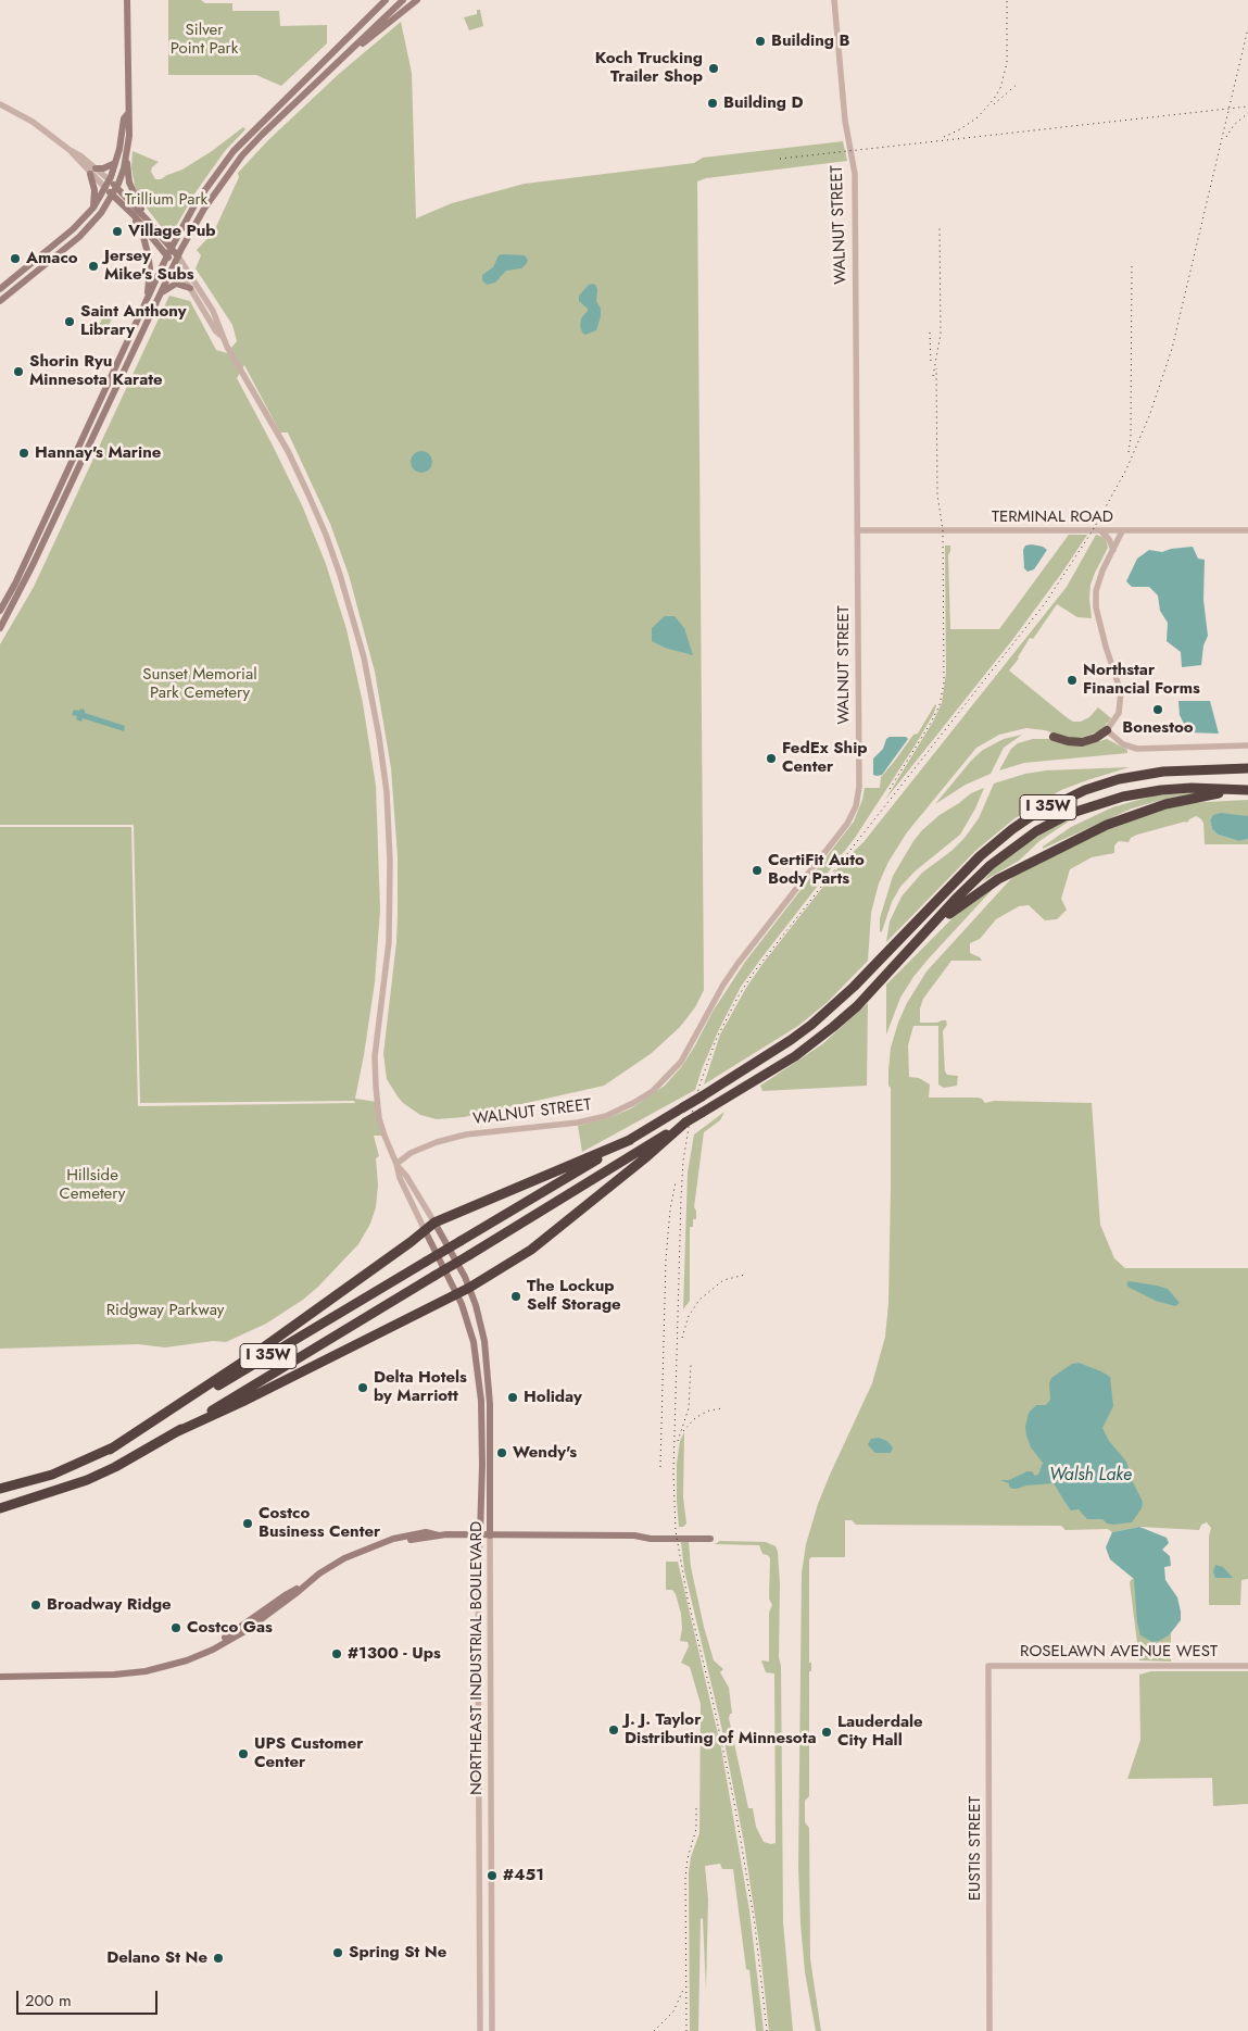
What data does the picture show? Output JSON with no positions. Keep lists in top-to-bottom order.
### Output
{
  "streets": {
    "highway": ["I 35W"],
    "main road": ["NORTHEAST INDUSTRIAL BOULEVARD"],
    "street": [
      "WALNUT STREET",
      "TERMINAL ROAD",
      "ROSELAWN AVENUE WEST",
      "EUSTIS STREET"
    ]
  },
  "crossings": [
    ["WALNUT STREET", "TERMINAL ROAD"],
    ["ROSELAWN AVENUE WEST", "EUSTIS STREET"]
  ],
  "water": ["Walsh Lake"],
  "parks": [
    "Silver Point Park",
    "Trillium Park",
    "Sunset Memorial Park Cemetery",
    "Hillside Cemetery",
    "Ridgway Parkway"
  ],
  "places": [
    "Building B",
    "Koch Trucking Trailer Shop",
    "Building D",
    "Village Pub",
    "Amaco",
    "Jersey Mike's Subs",
    "Saint Anthony Library",
    "Shorin Ryu Minnesota Karate",
    "Hannay's Marine",
    "Northstar Financial Forms",
    "Bonestoo",
    "FedEx Ship Center",
    "CertiFit Auto Body Parts",
    "The Lockup Self Storage",
    "Delta Hotels by Marriott",
    "Holiday",
    "Wendy's",
    "Costco Business Center",
    "Broadway Ridge",
    "Costco Gas",
    "#1300 - Ups",
    "J. J. Taylor Distributing of Minnesota",
    "Lauderdale City Hall",
    "UPS Customer Center",
    "#451",
    "Spring St Ne",
    "Delano St Ne"
  ],
  "scale_bar": "200 m"
}
